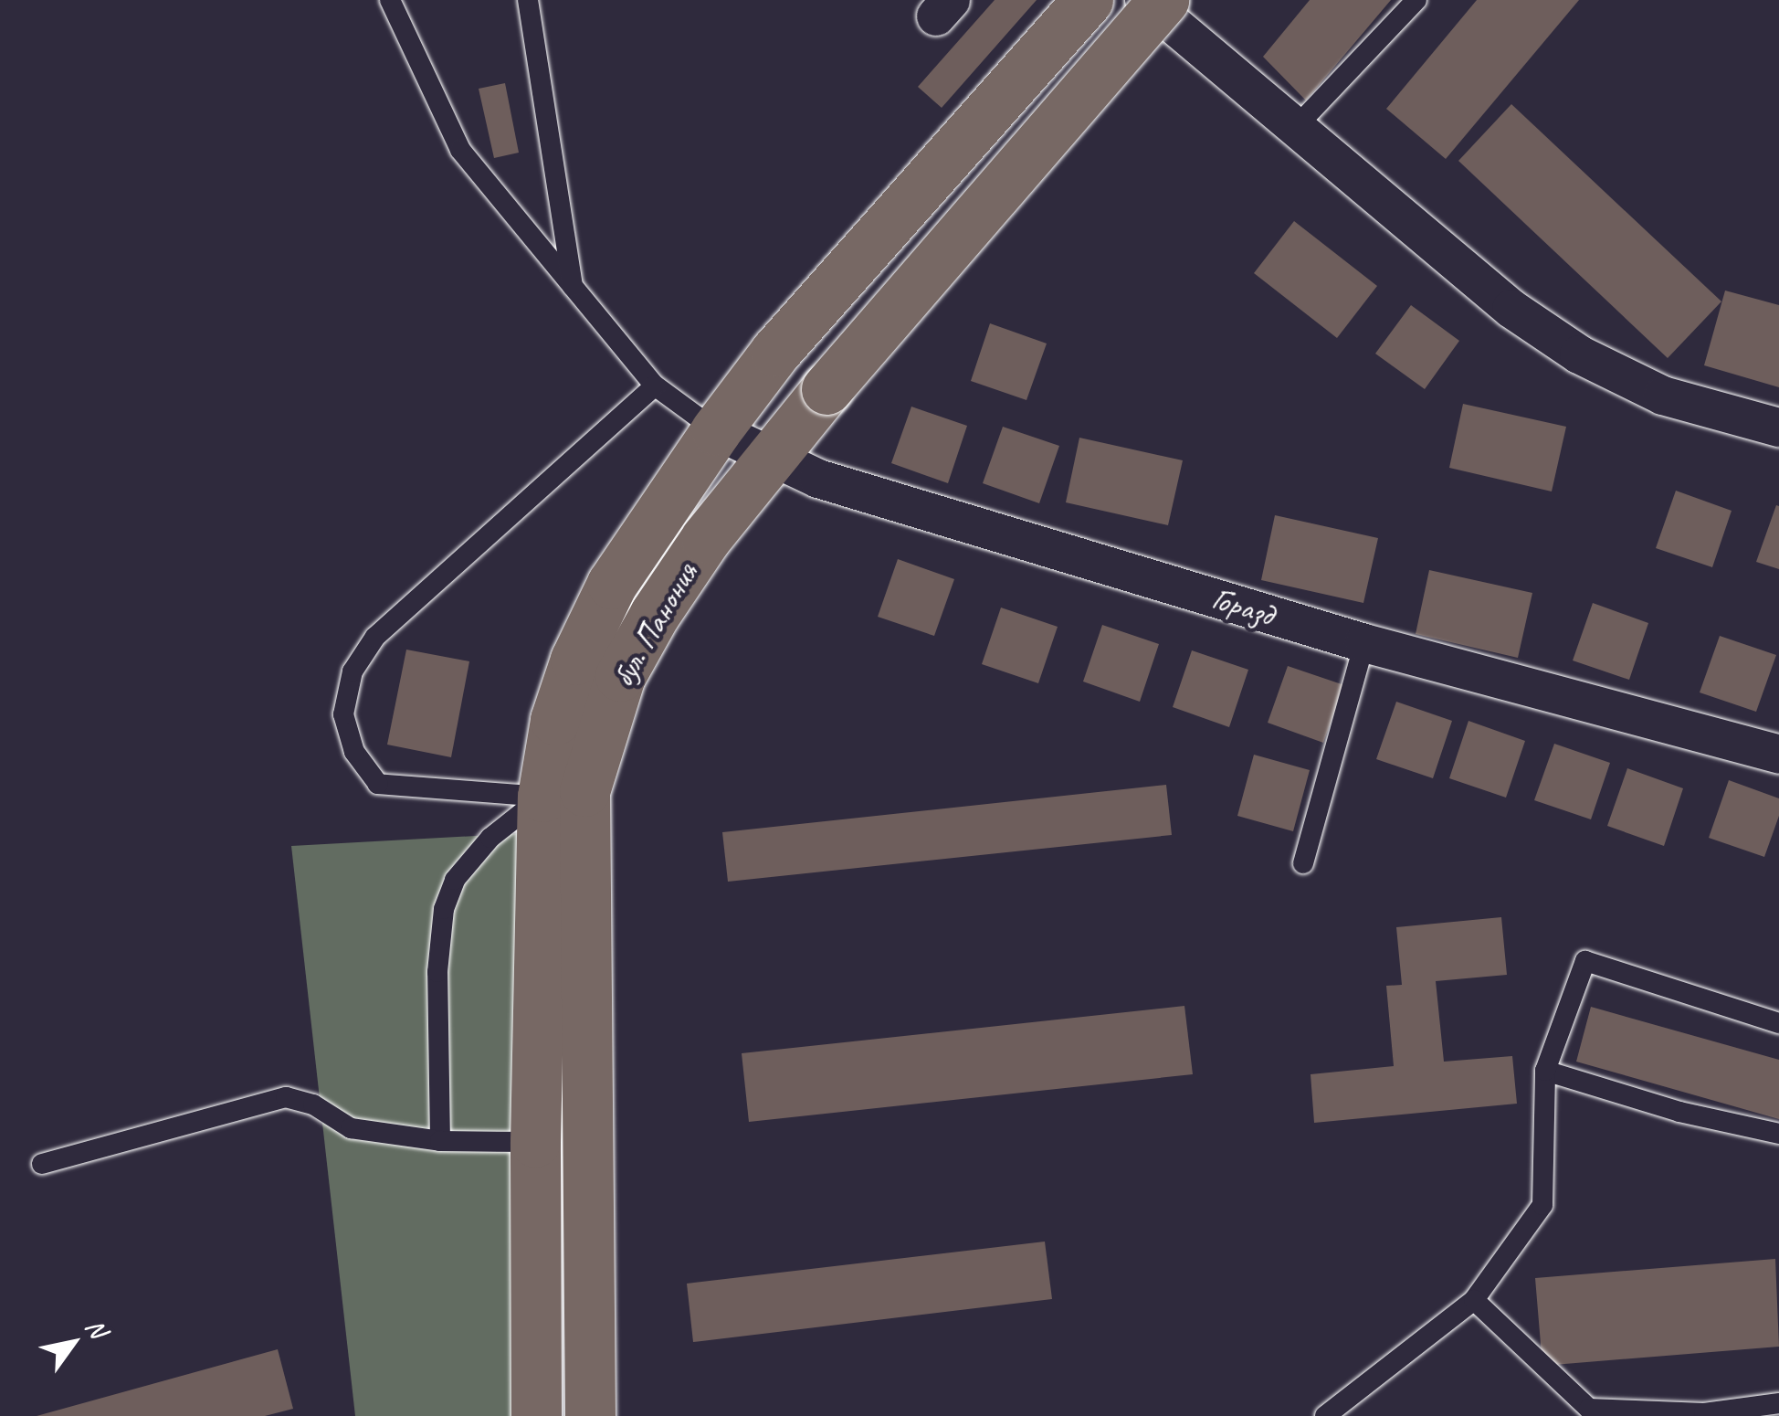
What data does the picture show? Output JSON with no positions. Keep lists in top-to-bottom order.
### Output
{
  "streets": {
    "main road": ["бул. Панония"],
    "street": ["Горазд"]
  },
  "crossings": [
    ["Горазд", "бул. Панония"]
  ],
  "north": "top right"
}
